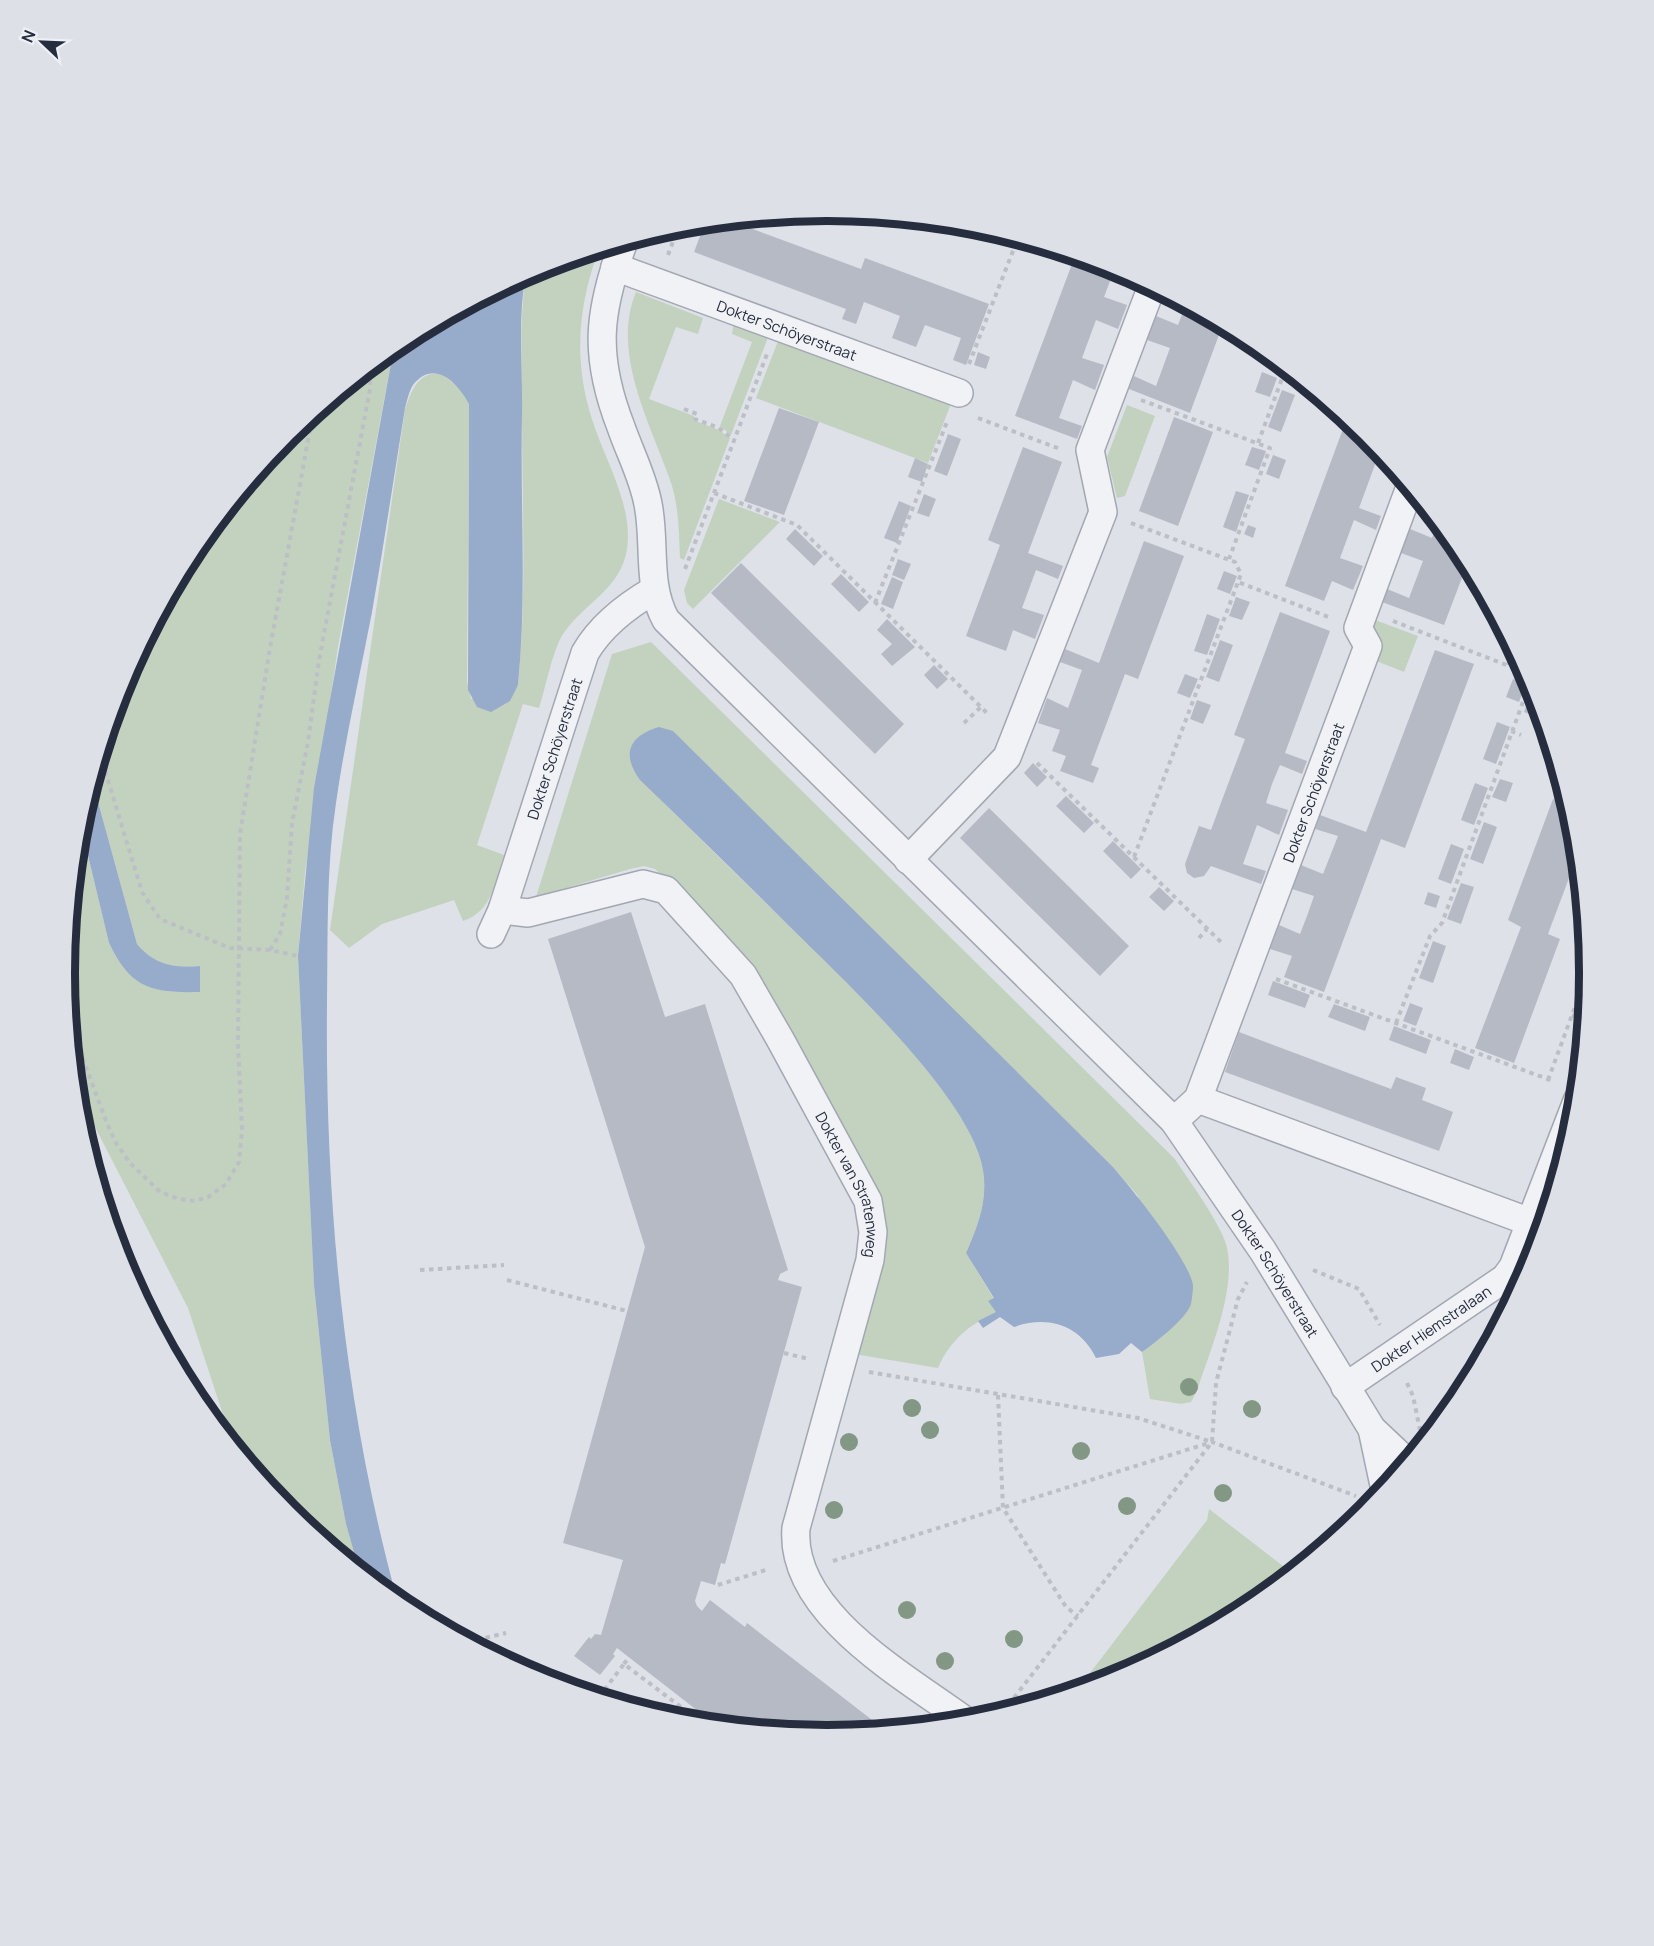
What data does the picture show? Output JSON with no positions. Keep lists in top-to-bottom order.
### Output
{
  "streets": {
    "street": ["Dokter Schöyerstraat", "Dokter van Stratenweg", "Dokter Hiemstralaan"]
  },
  "crossings": [
    ["Dokter Schöyerstraat", "Dokter van Stratenweg"],
    ["Dokter Schöyerstraat", "Dokter Hiemstralaan"]
  ],
  "north": "top left"
}
